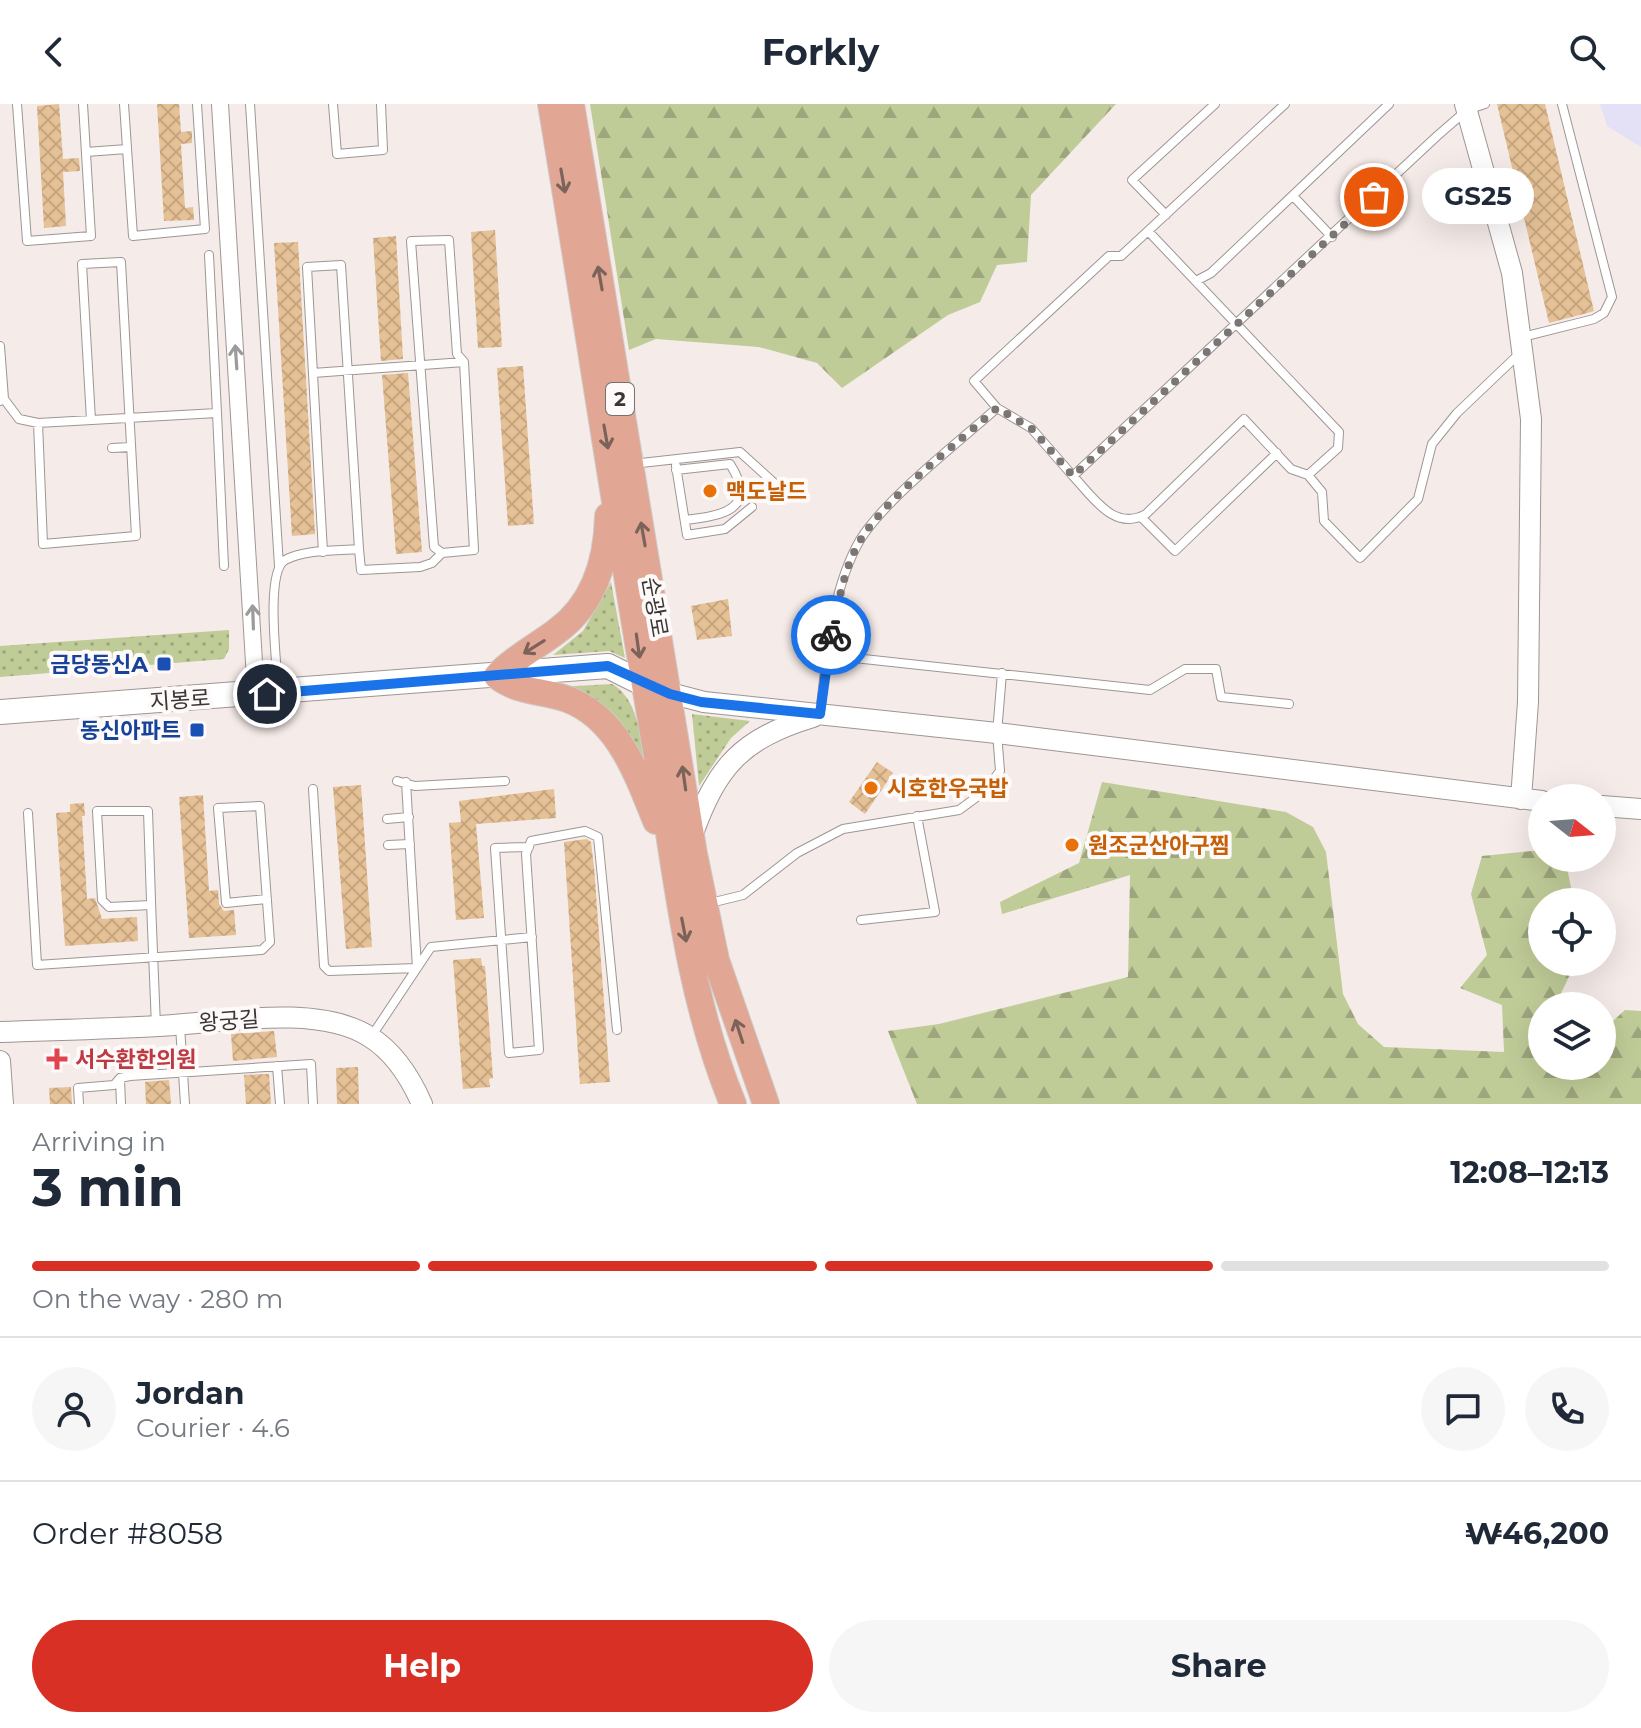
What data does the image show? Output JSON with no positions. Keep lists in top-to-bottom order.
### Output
{
  "streets": {
    "main road": ["2", "순광로", "지봉로"],
    "street": ["왕궁길"]
  },
  "crossings": [
    ["순광로", "지봉로"]
  ],
  "places": {
    "other": [
      "GS25",
      "맥도날드",
      "시호한우국밥",
      "원조군산아구찜"
    ],
    "transit": ["금당동신A", "동신아파트"],
    "health": ["서수환한의원"]
  },
  "north": "right",
  "page": {
    "header": "Forkly",
    "bubble": "GS25",
    "heading": ["3 min", "Arriving in", "12:08–12:13"],
    "panel": [
      "Jordan",
      "Courier · 4.6",
      "Order #8058",
      "₩46,200"
    ],
    "bar": "On the way · 280 m",
    "buttons": ["Help", "Share"]
  }
}
